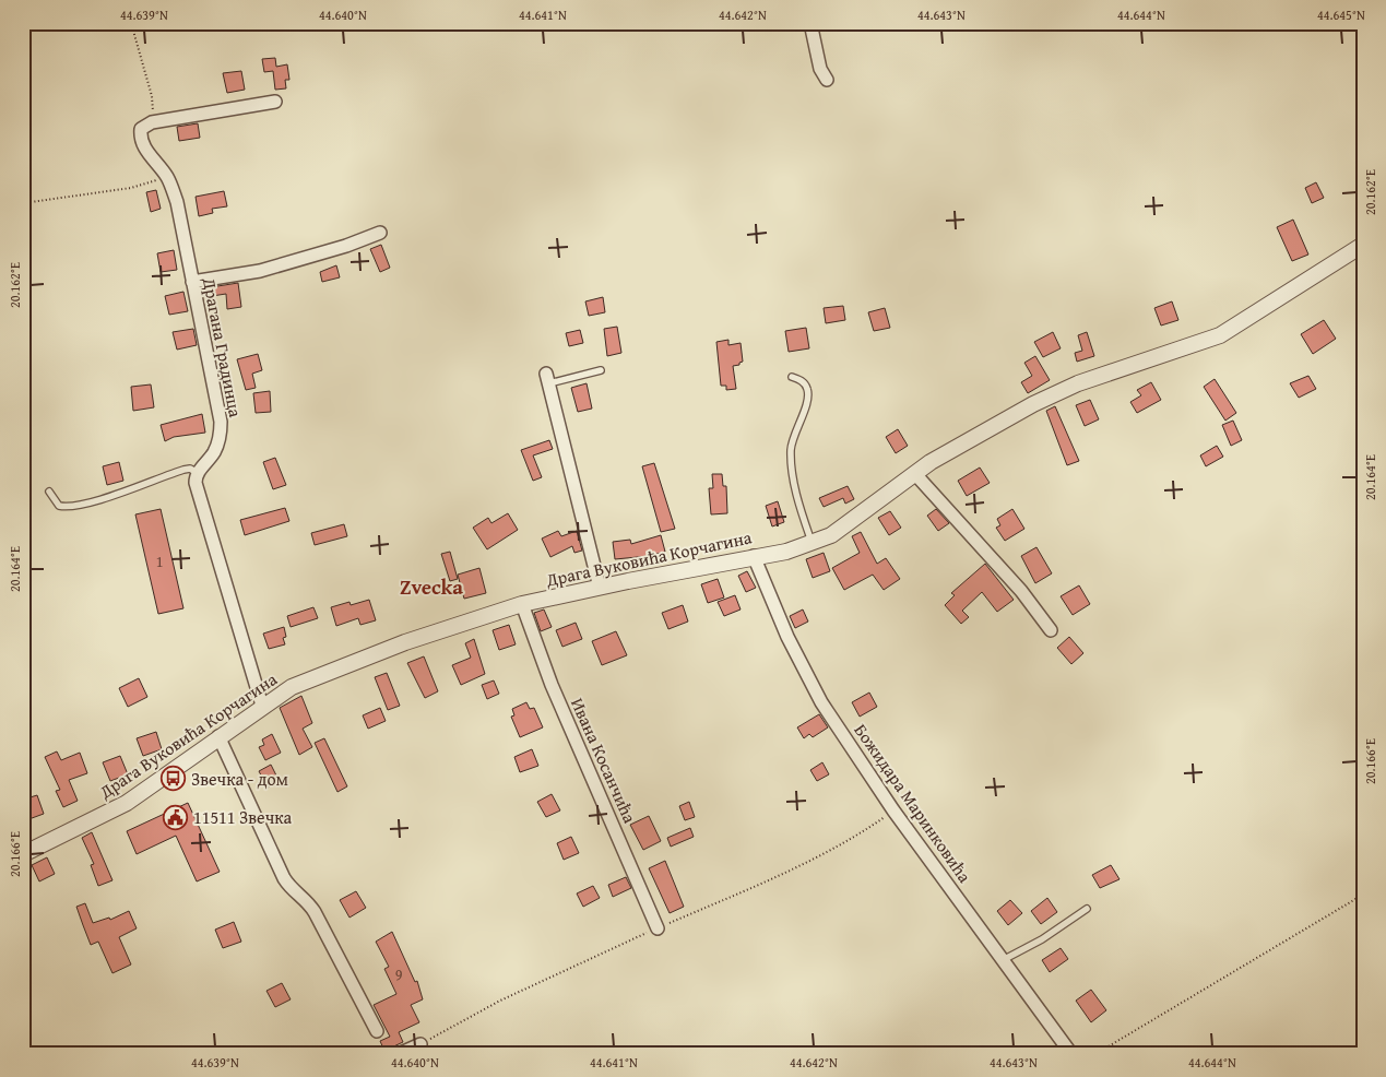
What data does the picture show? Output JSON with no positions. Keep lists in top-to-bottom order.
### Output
{
  "streets": {
    "street": [
      "Драгана Градинца",
      "Драга Вуковића Корчагина",
      "Ивана Косанчића",
      "Божидара Маринковића"
    ]
  },
  "crossings": [
    ["Драга Вуковића Корчагина", "Ивана Косанчића"],
    ["Драга Вуковића Корчагина", "Божидара Маринковића"]
  ],
  "districts": ["Zvecka"],
  "places": {
    "bus stop": ["Звечка - дом"],
    "public building": ["11511 Звечка"]
  },
  "house_numbers": ["1", "9"],
  "coordinates": [
    "44.639°N",
    "44.640°N",
    "44.641°N",
    "44.642°N",
    "44.643°N",
    "44.644°N",
    "44.645°N",
    "20.162°E",
    "20.164°E",
    "20.166°E"
  ]
}
